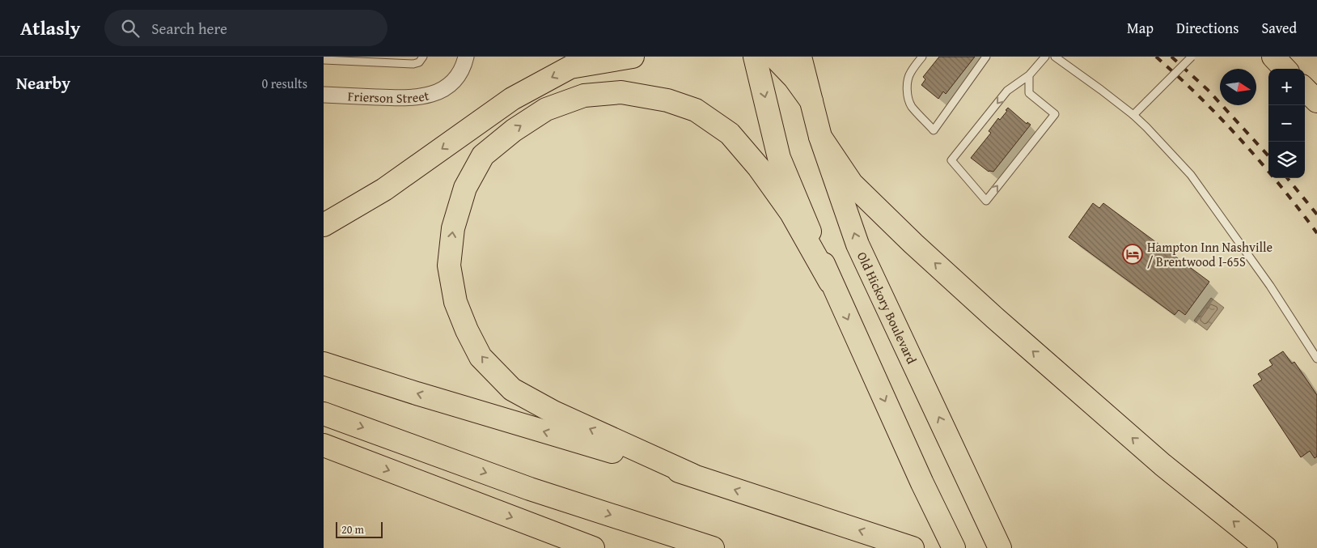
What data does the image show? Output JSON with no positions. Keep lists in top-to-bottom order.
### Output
{
  "streets": {
    "main road": ["Old Hickory Boulevard"],
    "street": ["Frierson Street"]
  },
  "places": {
    "hotel": ["Hampton Inn Nashville / Brentwood I-65S"]
  },
  "scale_bar": "20 m",
  "north": "right",
  "page": {
    "header": "Atlasly",
    "search": "Search here",
    "nav": ["Map", "Directions", "Saved"],
    "heading": ["Nearby", "0 results"],
    "map_buttons": ["+", "−"],
    "scale": "20 m"
  }
}
